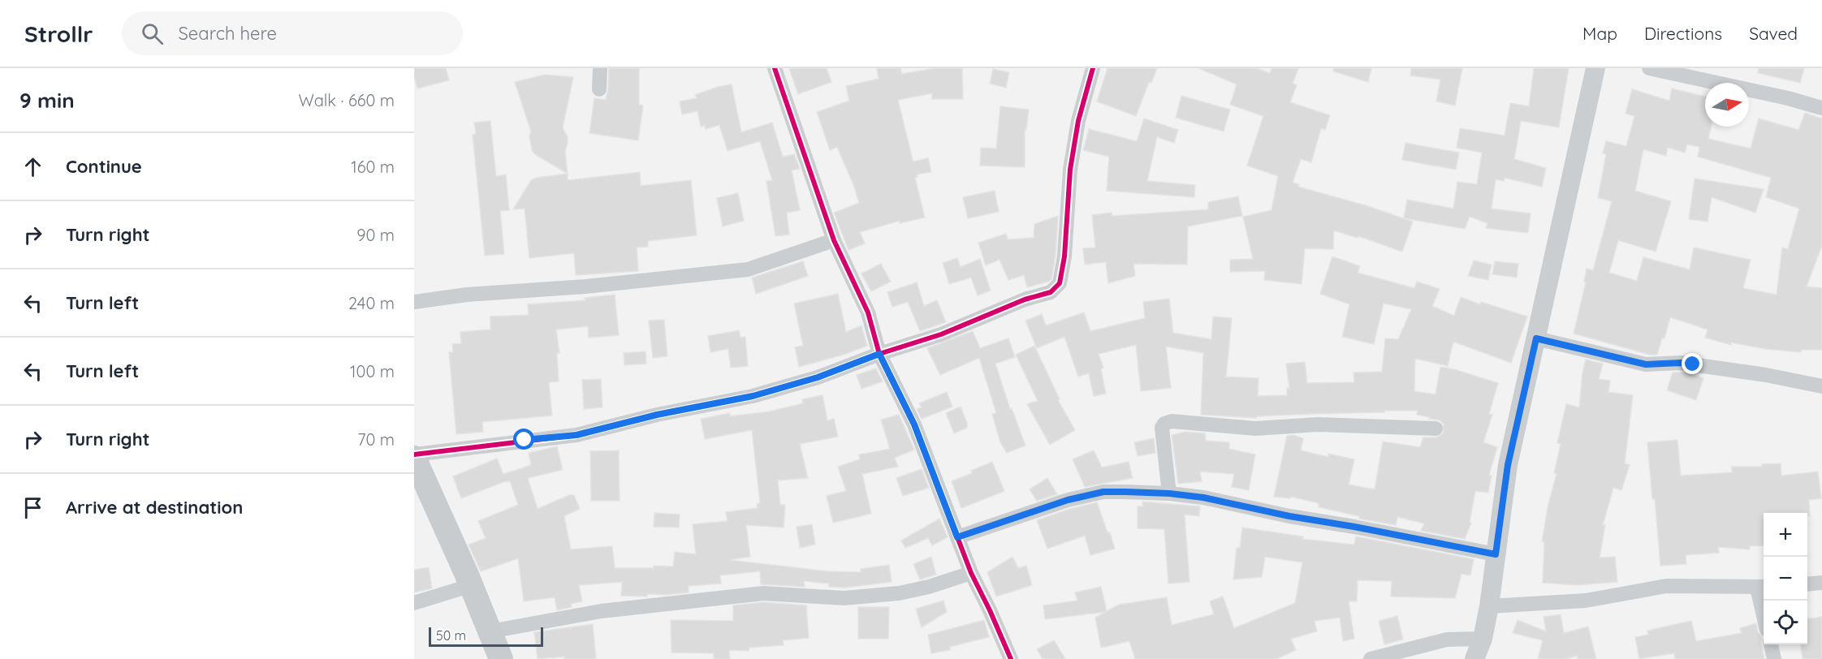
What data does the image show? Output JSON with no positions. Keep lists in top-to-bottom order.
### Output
{
  "scale_bar": "50 m",
  "north": "right",
  "page": {
    "header": "Strollr",
    "search": "Search here",
    "nav": ["Map", "Directions", "Saved"],
    "heading": ["9 min", "Walk · 660 m"],
    "list": [
      ["Continue", "160 m"],
      ["Turn right", "90 m"],
      ["Turn left", "240 m"],
      ["Turn left", "100 m"],
      ["Turn right", "70 m"],
      "Arrive at destination"
    ],
    "map_buttons": ["+", "−"],
    "scale": "50 m"
  }
}
